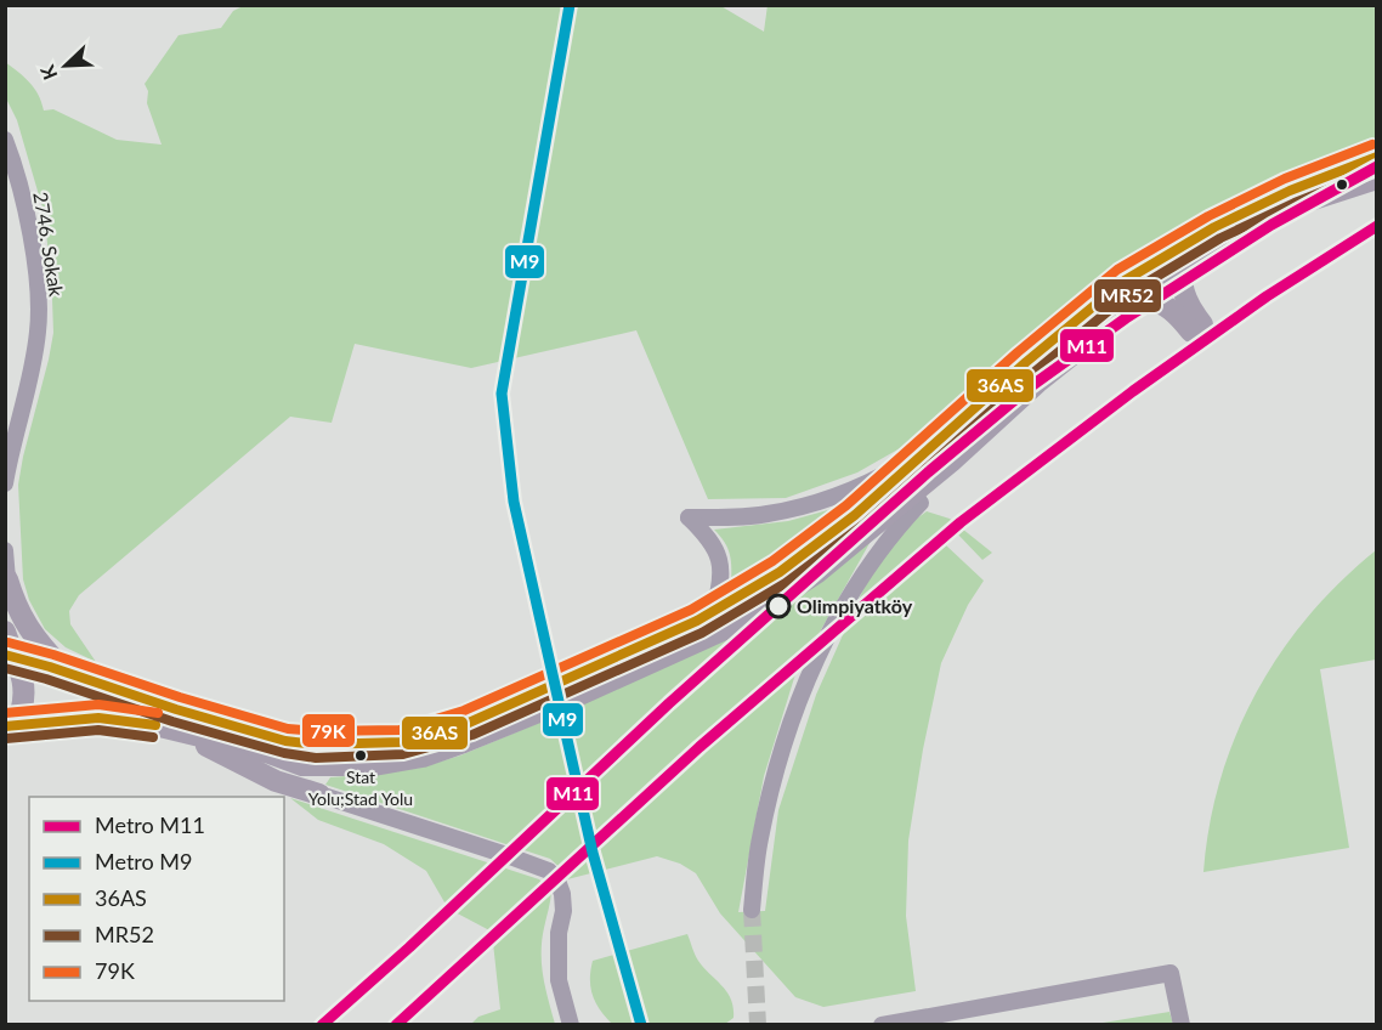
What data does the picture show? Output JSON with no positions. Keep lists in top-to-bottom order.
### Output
{
  "streets": {
    "street": ["2746. Sokak"]
  },
  "places": ["Olimpiyatköy", "Stat Yolu;Stad Yolu"],
  "lines": [
    "metro line M9",
    "transit line 79K",
    "transit line 36AS",
    "metro line M11",
    "transit line MR52"
  ],
  "legend": [
    "Metro M11",
    "Metro M9",
    "36AS",
    "MR52",
    "79K"
  ],
  "north": "bottom left"
}
